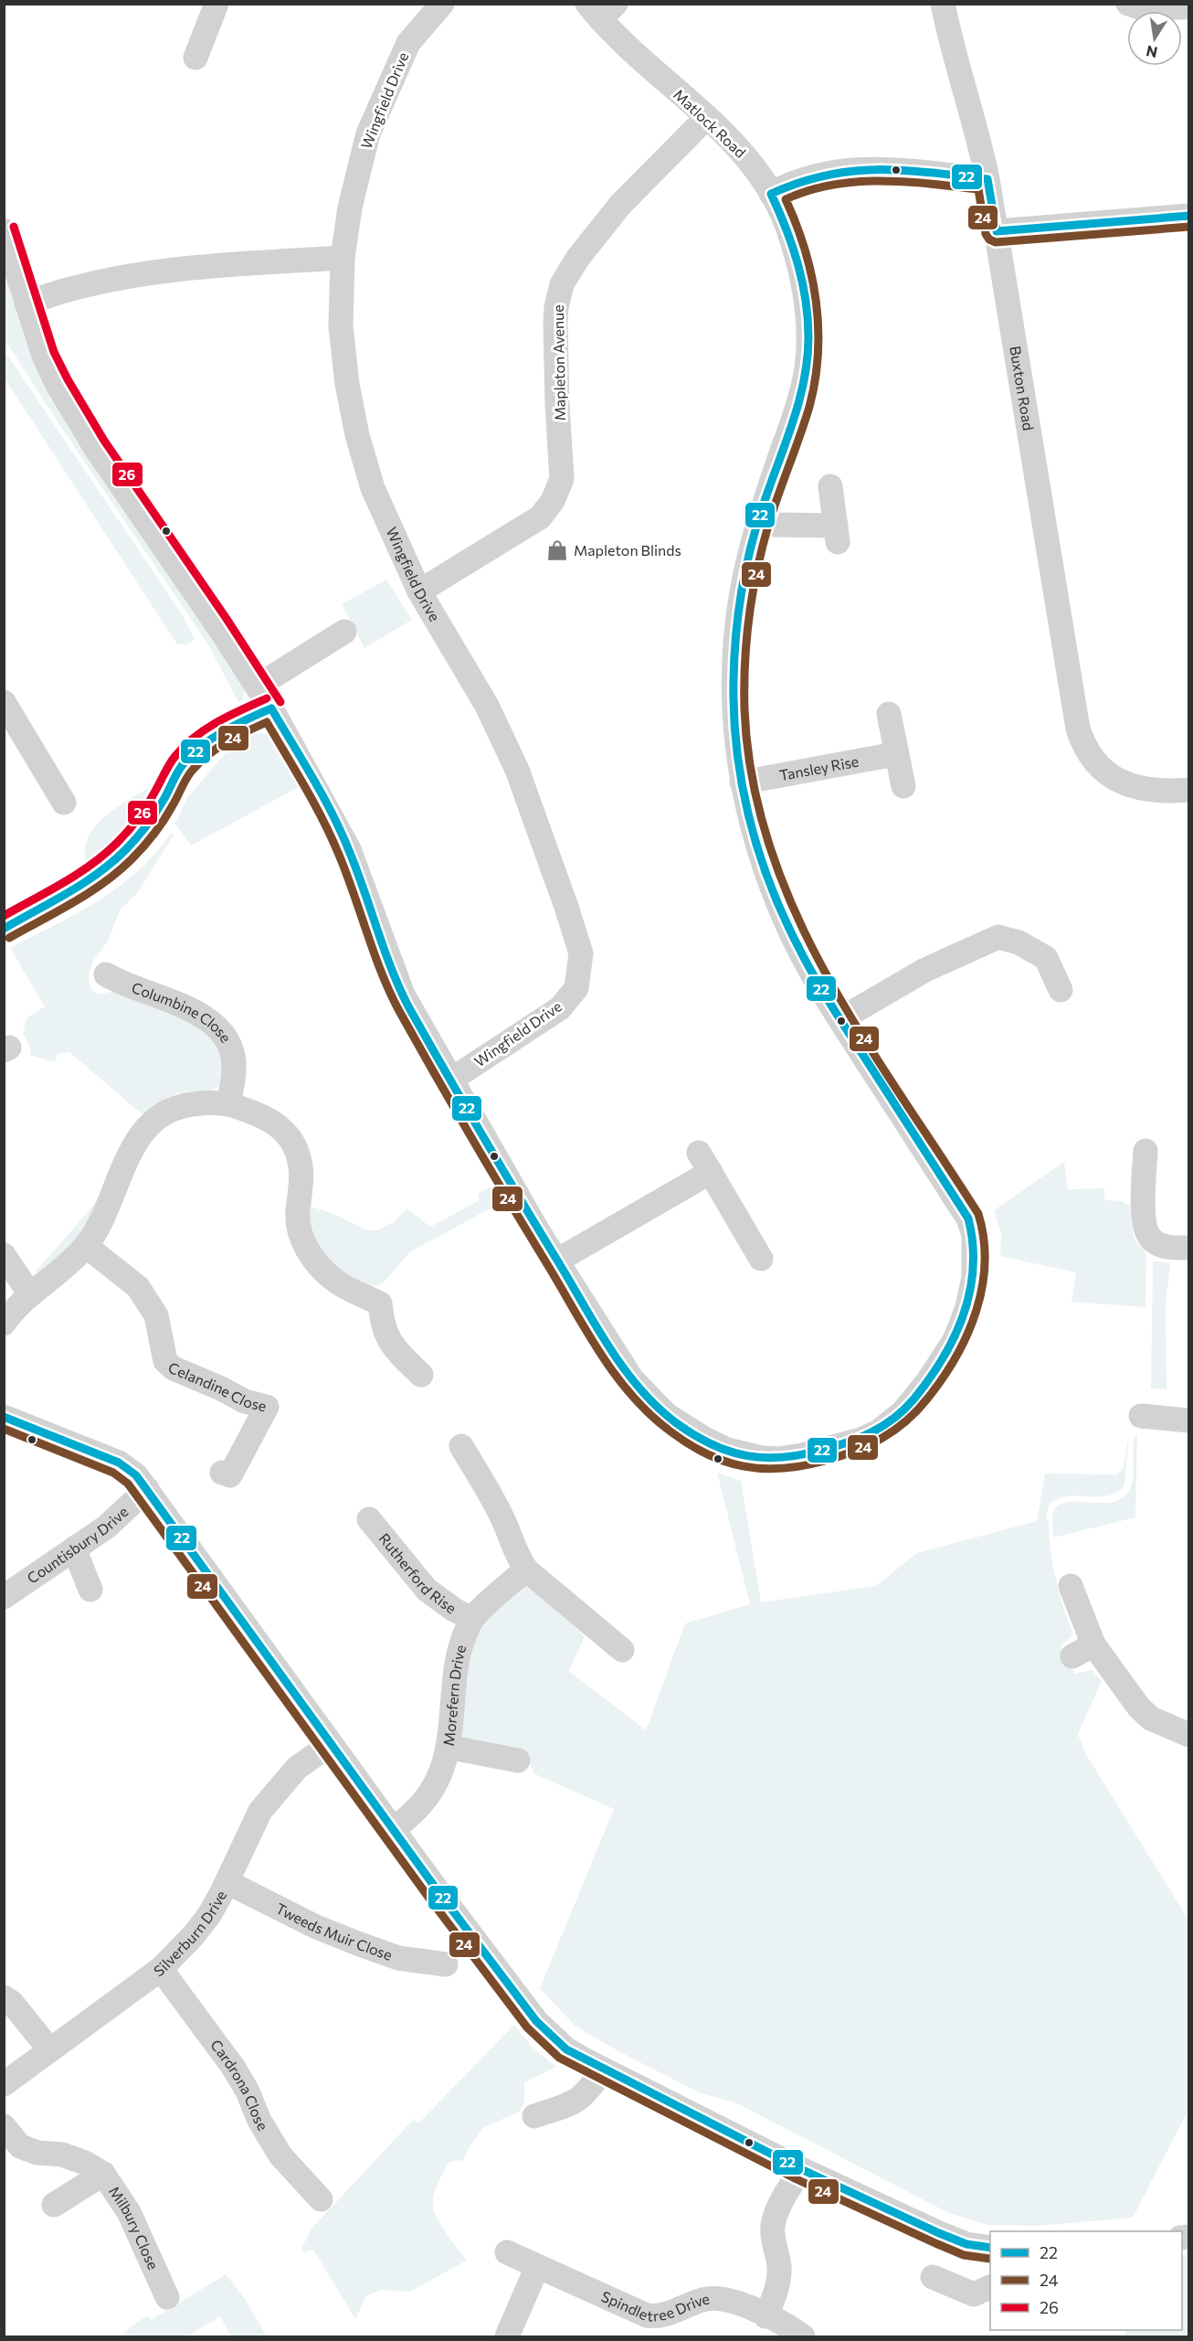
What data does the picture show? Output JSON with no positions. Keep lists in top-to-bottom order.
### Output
{
  "streets": {
    "street": [
      "Wingfield Drive",
      "Matlock Road",
      "Mapleton Avenue",
      "Buxton Road",
      "Tansley Rise",
      "Columbine Close",
      "Celandine Close",
      "Countisbury Drive",
      "Rutherford Rise",
      "Morefern Drive",
      "Silverburn Drive",
      "Tweeds Muir Close",
      "Cardrona Close",
      "Milbury Close",
      "Spindletree Drive"
    ]
  },
  "crossings": [
    ["Wingfield Drive", "Matlock Road"],
    ["Wingfield Drive", "Mapleton Avenue"],
    ["Matlock Road", "Mapleton Avenue"],
    ["Matlock Road", "Tansley Rise"],
    ["Rutherford Rise", "Morefern Drive"],
    ["Silverburn Drive", "Tweeds Muir Close"],
    ["Silverburn Drive", "Cardrona Close"]
  ],
  "places": {
    "shop": ["Mapleton Blinds"]
  },
  "lines": ["transit line 22", "transit line 24", "transit line 26"],
  "legend": ["22", "24", "26"],
  "north": "bottom"
}
